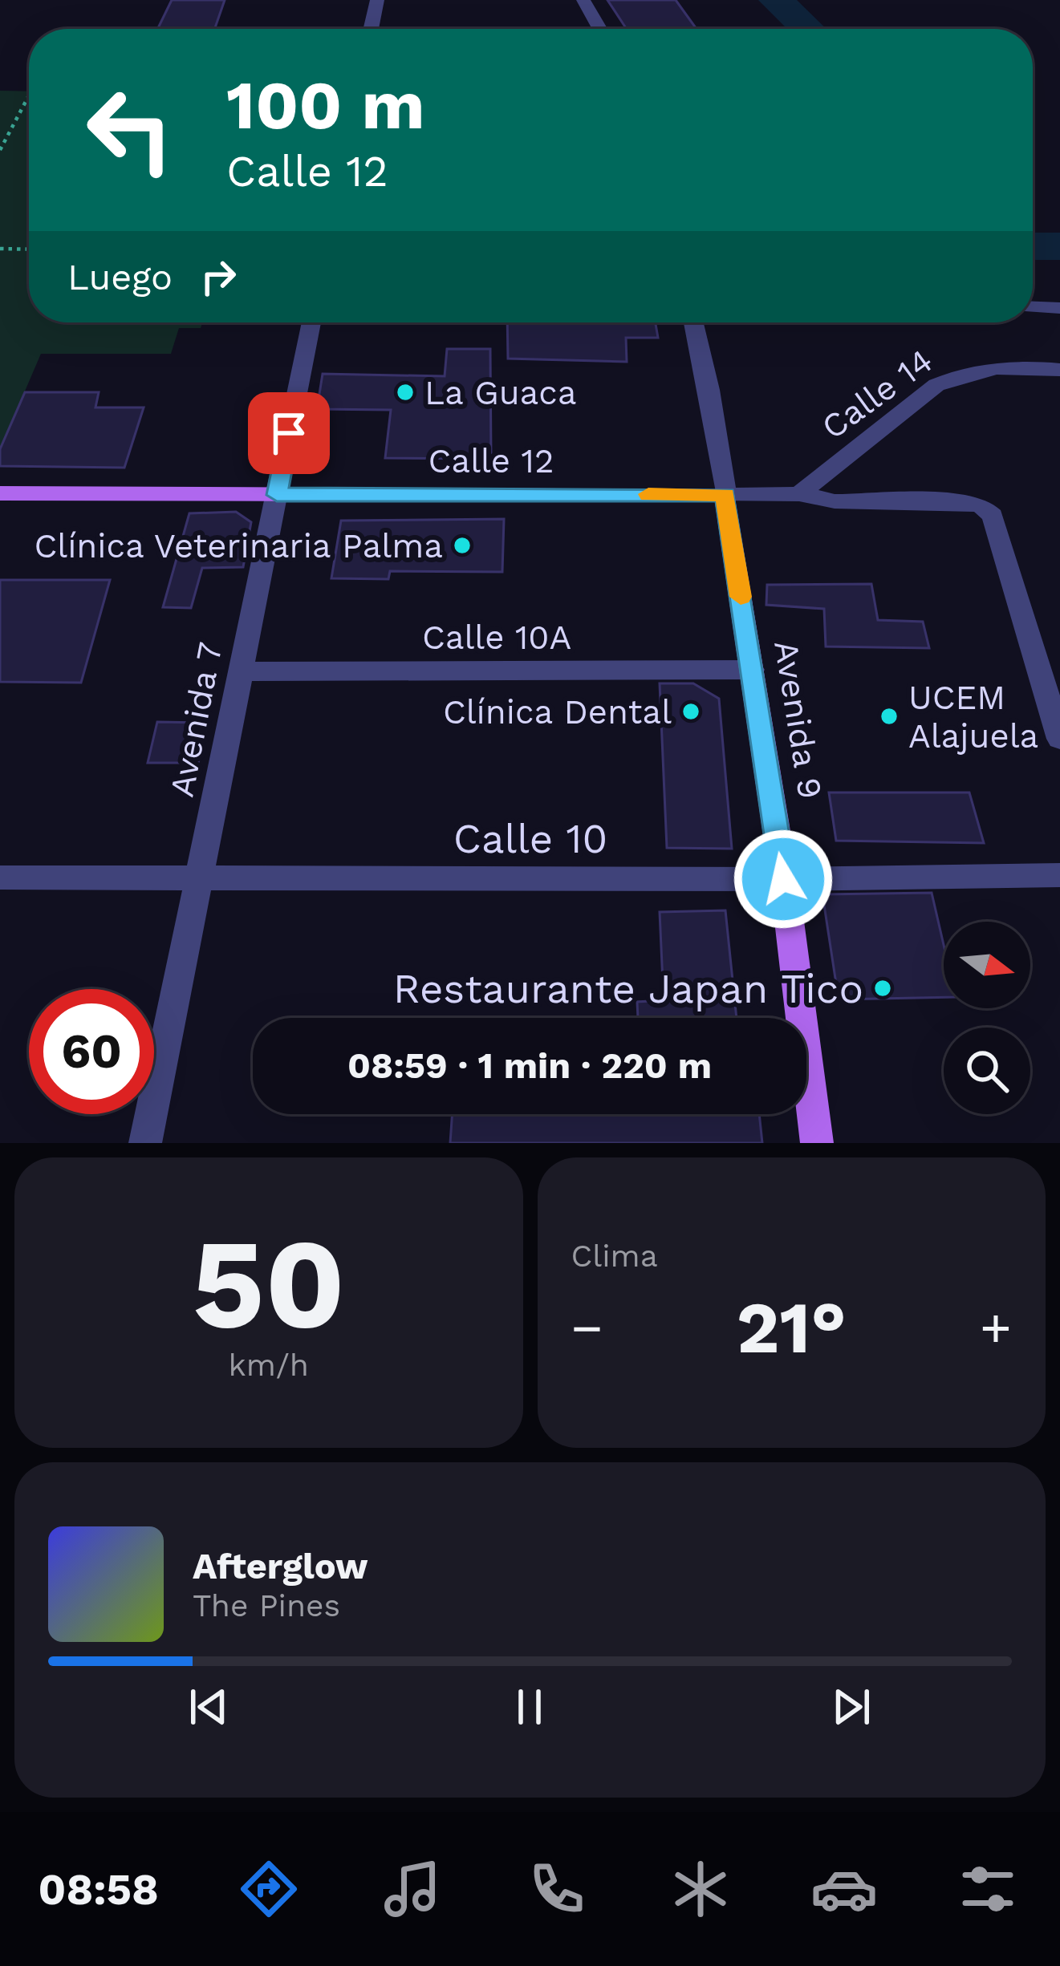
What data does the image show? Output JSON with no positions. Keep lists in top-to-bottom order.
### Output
{
  "streets": {
    "main road": ["Calle 12", "Avenida 9"],
    "street": [
      "Calle 14",
      "Calle 10A",
      "Avenida 7",
      "Calle 10"
    ]
  },
  "crossings": [
    ["Calle 14", "Calle 12"],
    ["Calle 12", "Avenida 7"],
    ["Calle 12", "Avenida 9"],
    ["Calle 10A", "Avenida 7"],
    ["Calle 10A", "Avenida 9"],
    ["Avenida 7", "Calle 10"],
    ["Avenida 9", "Calle 10"]
  ],
  "places": [
    "La Guaca",
    "Clínica Veterinaria Palma",
    "Clínica Dental",
    "UCEM Alajuela",
    "Restaurante Japan Tico"
  ],
  "north": "right",
  "page": {
    "turn": ["100 m", "Calle 12"],
    "then": "Luego",
    "limit": "60",
    "trip": "08:59 · 1 min · 220 m",
    "tile": [
      ["50", "km/h"],
      "Clima"
    ],
    "heat": ["−", "21°", "+"],
    "song": ["Afterglow", "The Pines"],
    "tabs": "08:58"
  }
}
